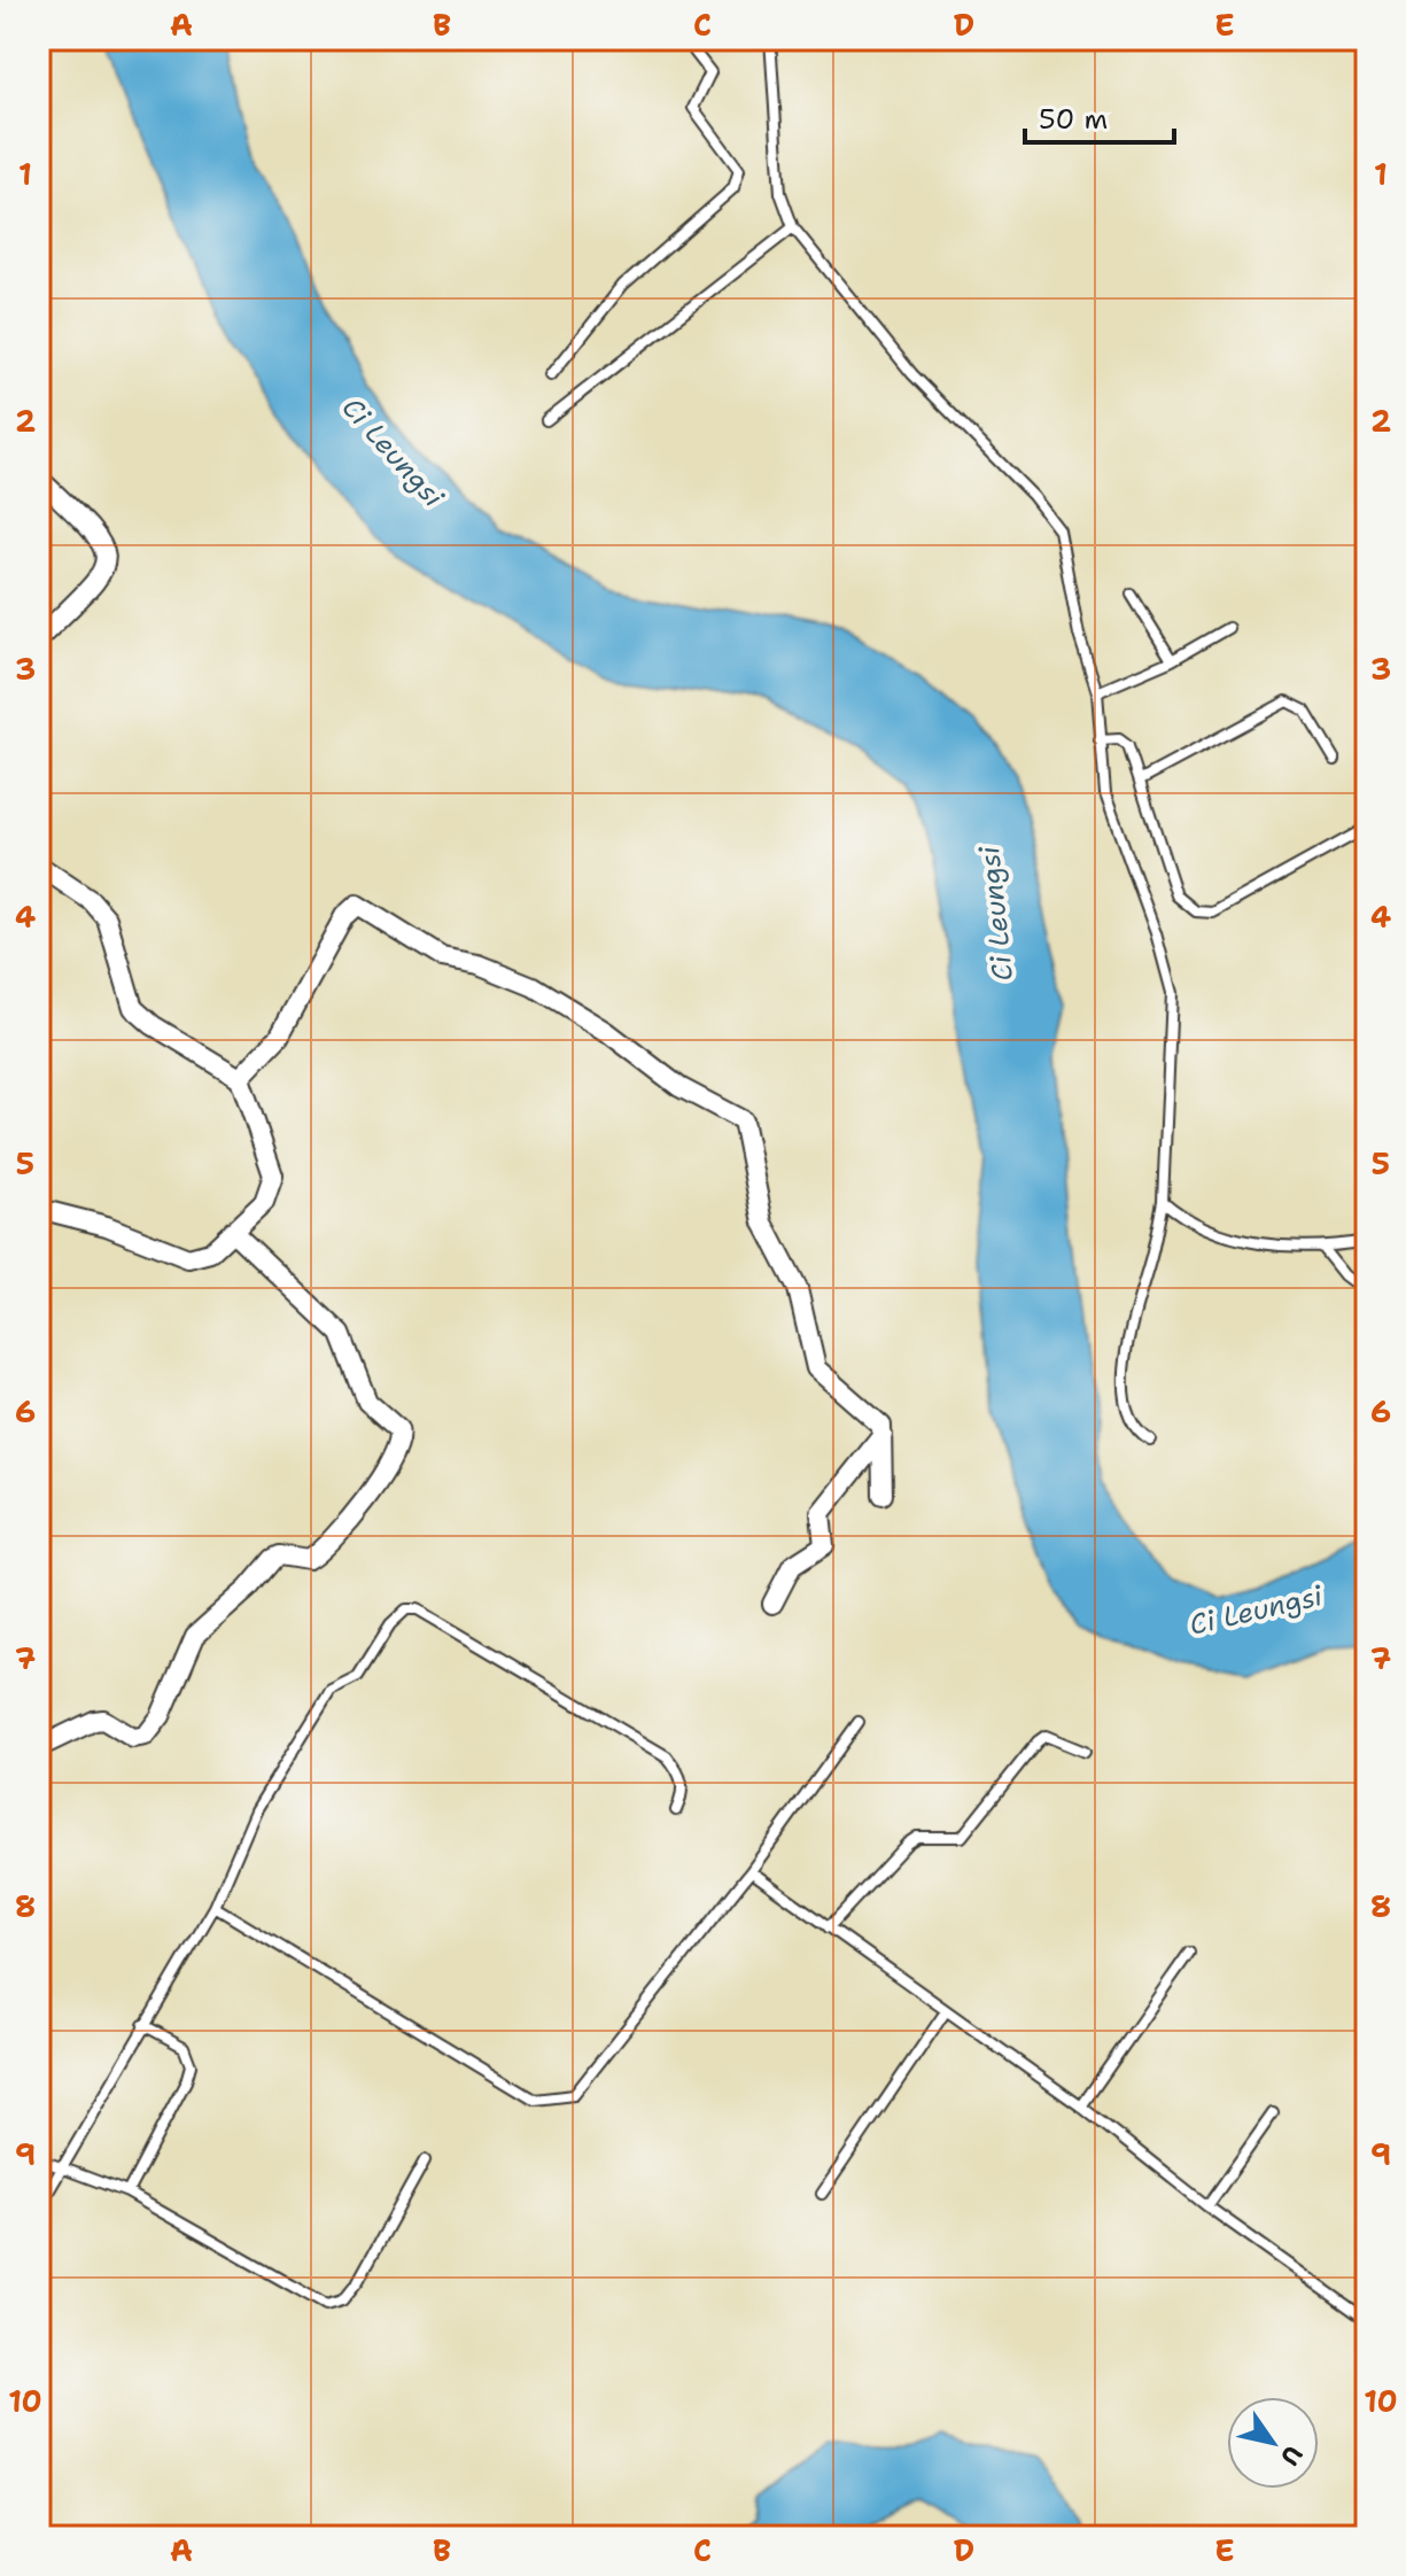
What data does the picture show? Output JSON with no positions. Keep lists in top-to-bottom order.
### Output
{
  "water": ["Ci Leungsi"],
  "scale_bar": "50 m",
  "north": "bottom right",
  "grid": {
    "columns": [
      "A",
      "B",
      "C",
      "D",
      "E"
    ],
    "rows": [
      "1",
      "2",
      "3",
      "4",
      "5",
      "6",
      "7",
      "8",
      "9",
      "10"
    ]
  }
}
